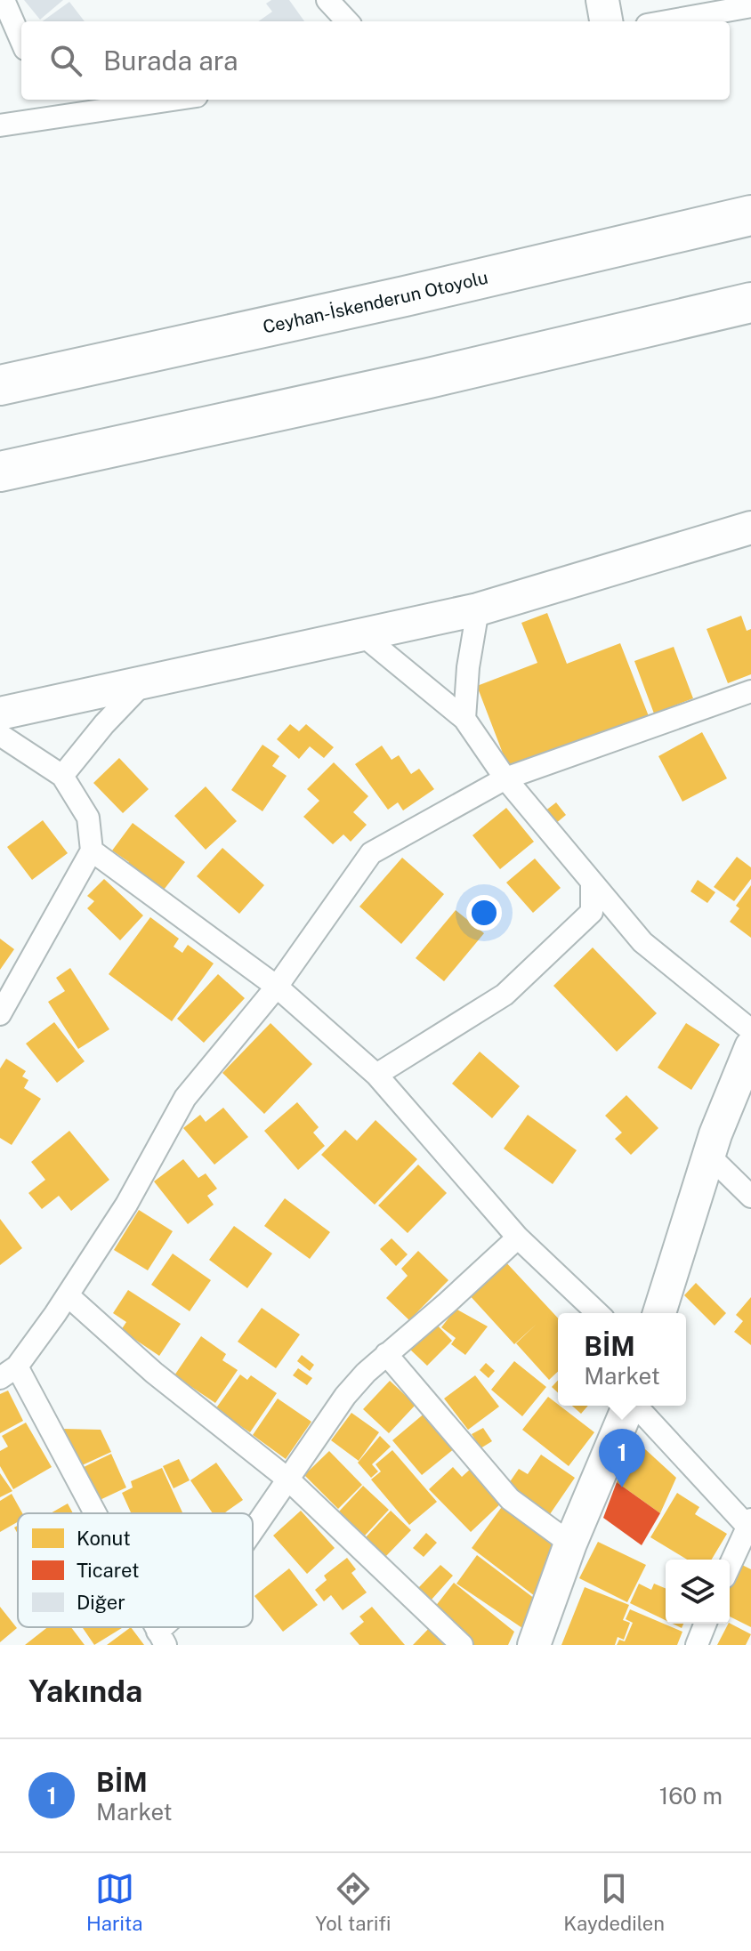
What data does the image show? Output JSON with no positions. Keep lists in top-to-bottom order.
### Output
{
  "streets": {
    "highway": ["Ceyhan-İskenderun Otoyolu"]
  },
  "legend": ["Konut", "Ticaret", "Diğer"],
  "page": {
    "search": "Burada ara",
    "popup": ["BİM", "Market"],
    "pins": "1",
    "heading": "Yakında",
    "list": [
      {
        "mark": "1",
        "name": "BİM",
        "note": "Market",
        "value": "160 m"
      }
    ],
    "nav": ["Harita", "Yol tarifi", "Kaydedilen"]
  }
}
